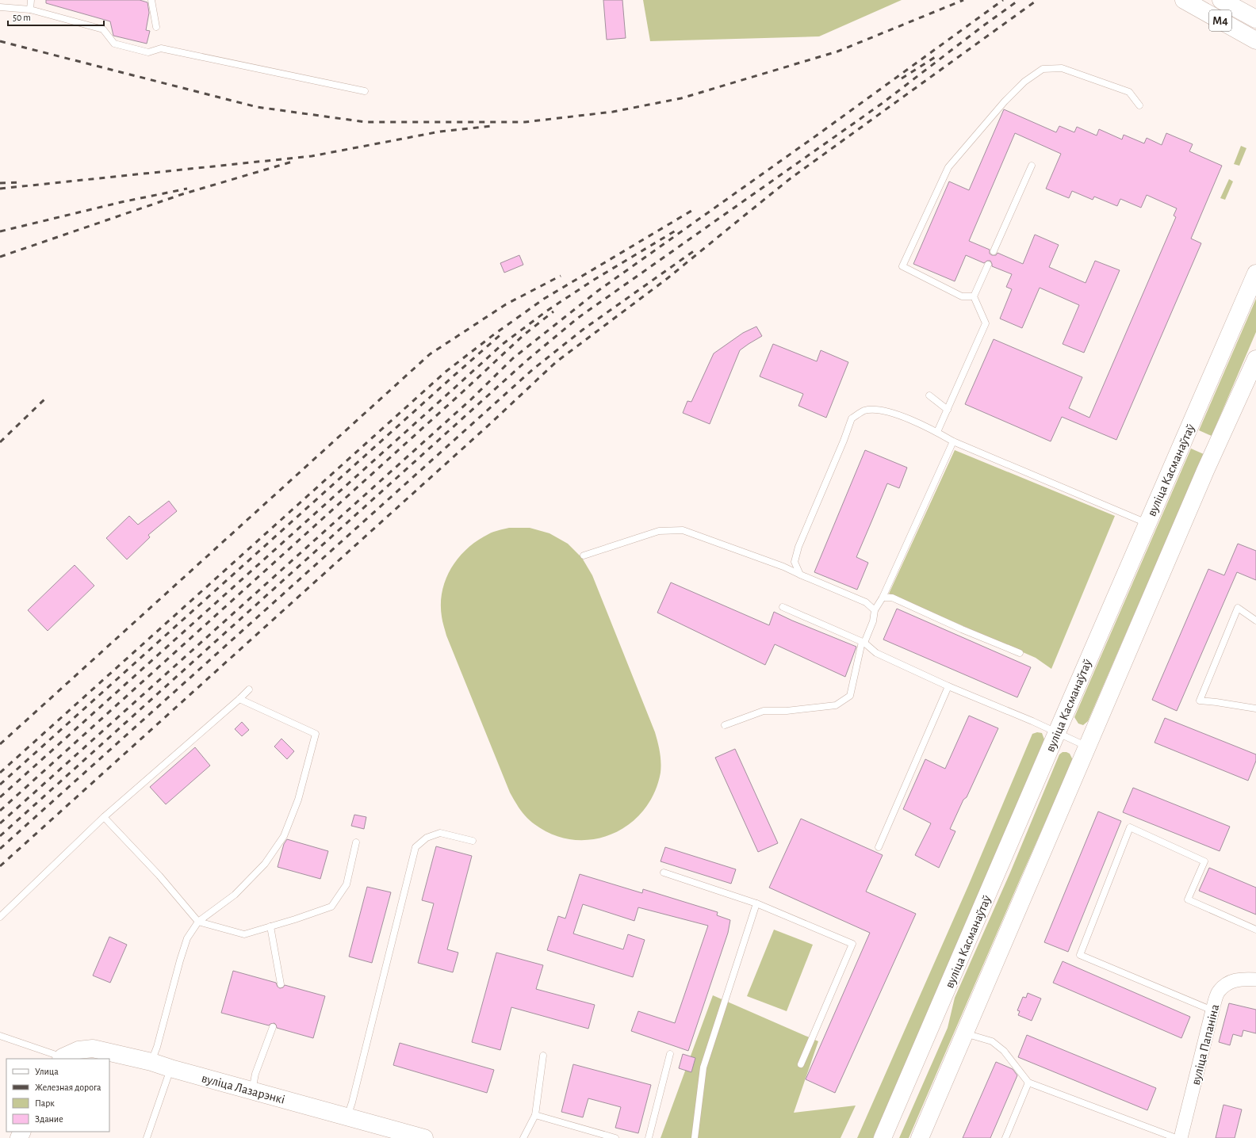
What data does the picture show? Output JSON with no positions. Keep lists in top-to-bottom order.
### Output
{
  "streets": {
    "main road": ["М4", "вуліца Касманаўтаў", "вуліца Лазарэнкі"],
    "street": ["вуліца Папаніна"]
  },
  "legend": [
    "Улица",
    "Железная дорога",
    "Парк",
    "Здание"
  ],
  "scale_bar": "50 m"
}
